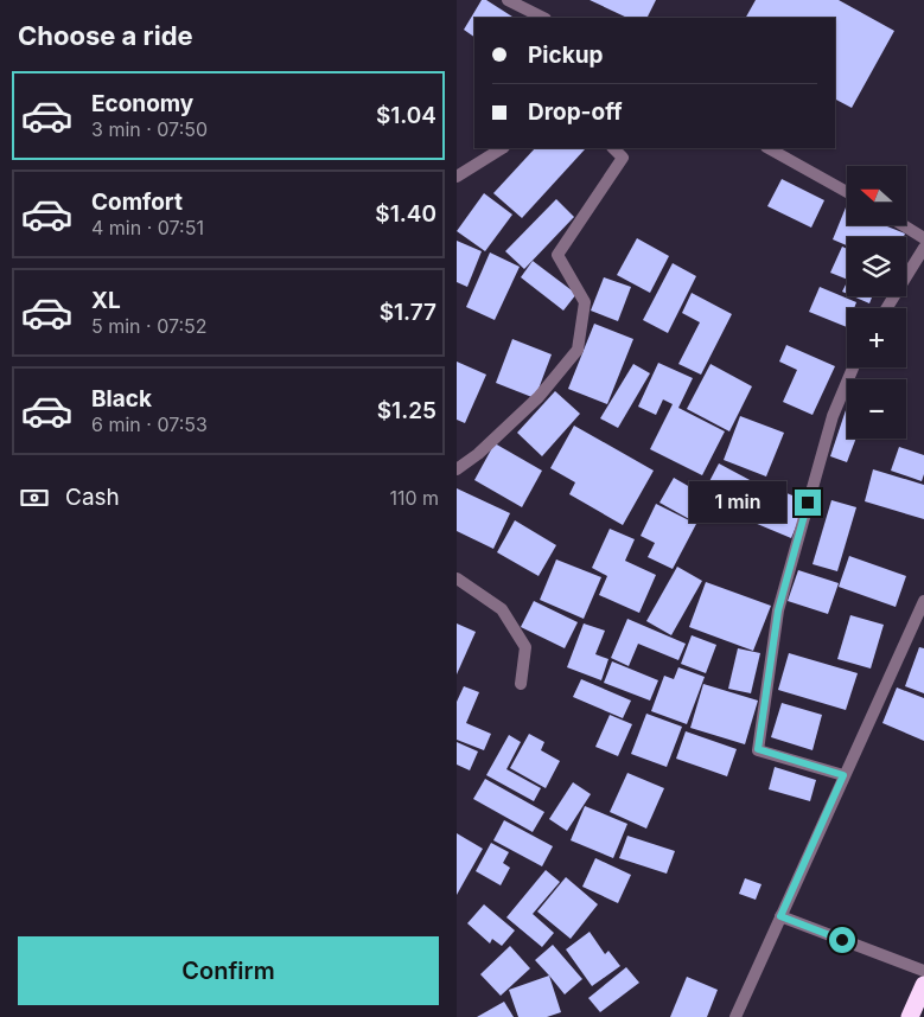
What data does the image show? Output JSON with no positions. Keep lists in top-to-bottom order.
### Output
{
  "north": "left",
  "page": {
    "heading": "Choose a ride",
    "banner": ["Pickup", "Drop-off"],
    "list": [
      {
        "name": "Economy",
        "note": "3 min · 07:50",
        "value": "$1.04"
      },
      {
        "name": "Comfort",
        "note": "4 min · 07:51",
        "value": "$1.40"
      },
      {
        "name": "XL",
        "note": "5 min · 07:52",
        "value": "$1.77"
      },
      {
        "name": "Black",
        "note": "6 min · 07:53",
        "value": "$1.25"
      }
    ],
    "map_buttons": ["+", "−"],
    "pay": ["Cash", "110 m"],
    "bubble": "1 min",
    "buttons": "Confirm"
  }
}
